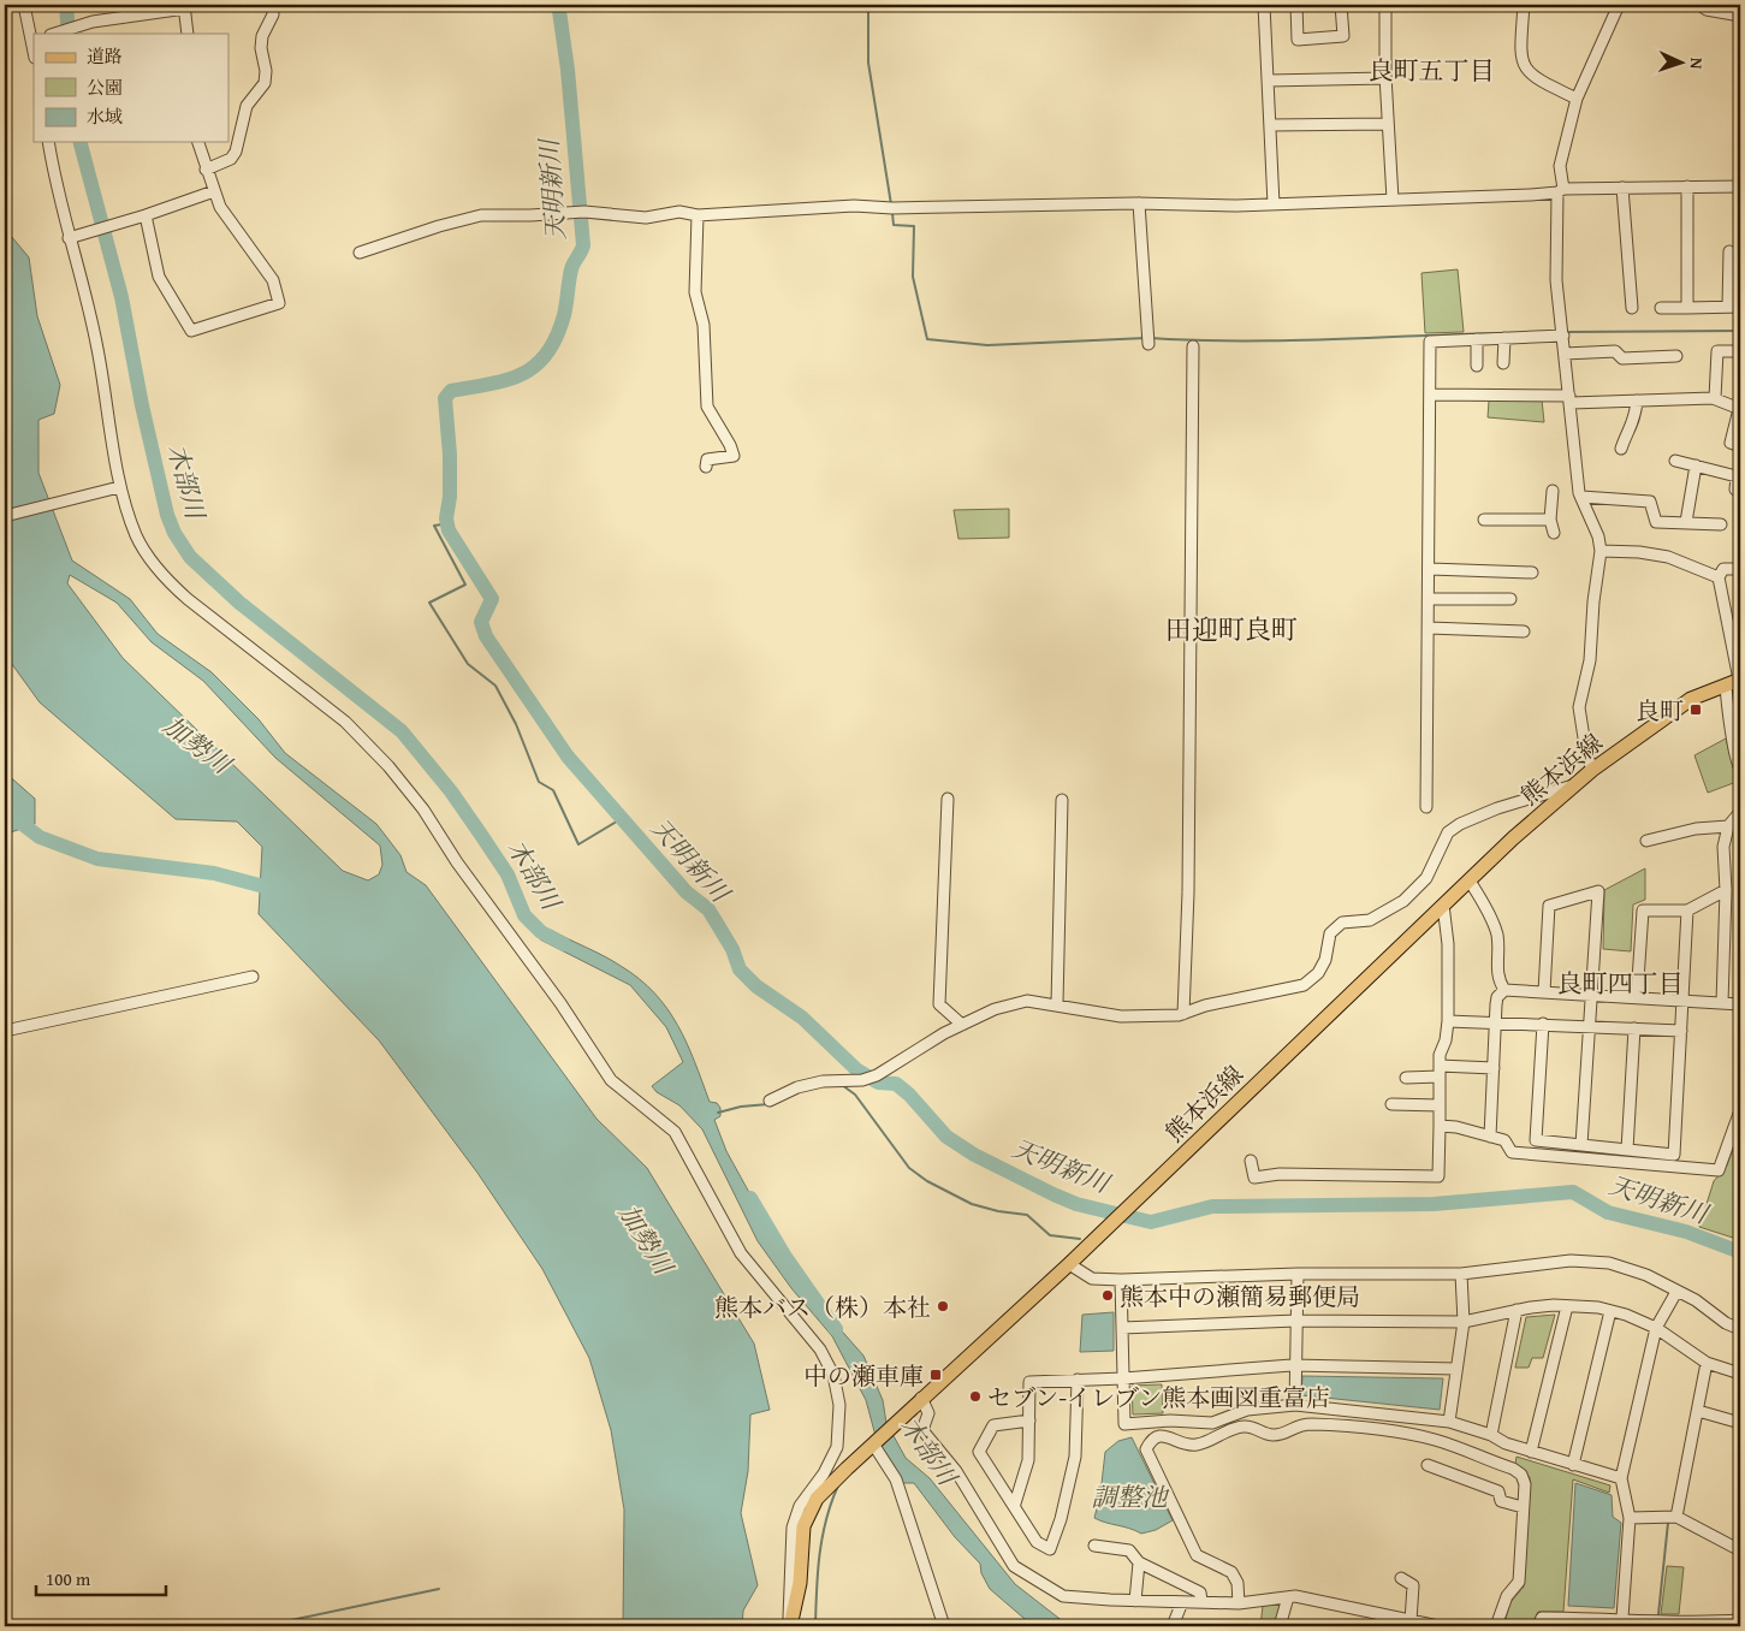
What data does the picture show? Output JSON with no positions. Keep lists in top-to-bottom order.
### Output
{
  "streets": {
    "main road": ["熊本浜線"]
  },
  "districts": ["良町五丁目", "田迎町良町", "良町四丁目"],
  "water": [
    "天明新川",
    "木部川",
    "加勢川",
    "調整池"
  ],
  "places": {
    "transit": ["良町", "中の瀬車庫"],
    "other": ["熊本中の瀬簡易郵便局", "熊本バス（株）本社", "セブン-イレブン熊本画図重富店"]
  },
  "legend": ["道路", "公園", "水域"],
  "scale_bar": "100 m",
  "north": "right"
}
